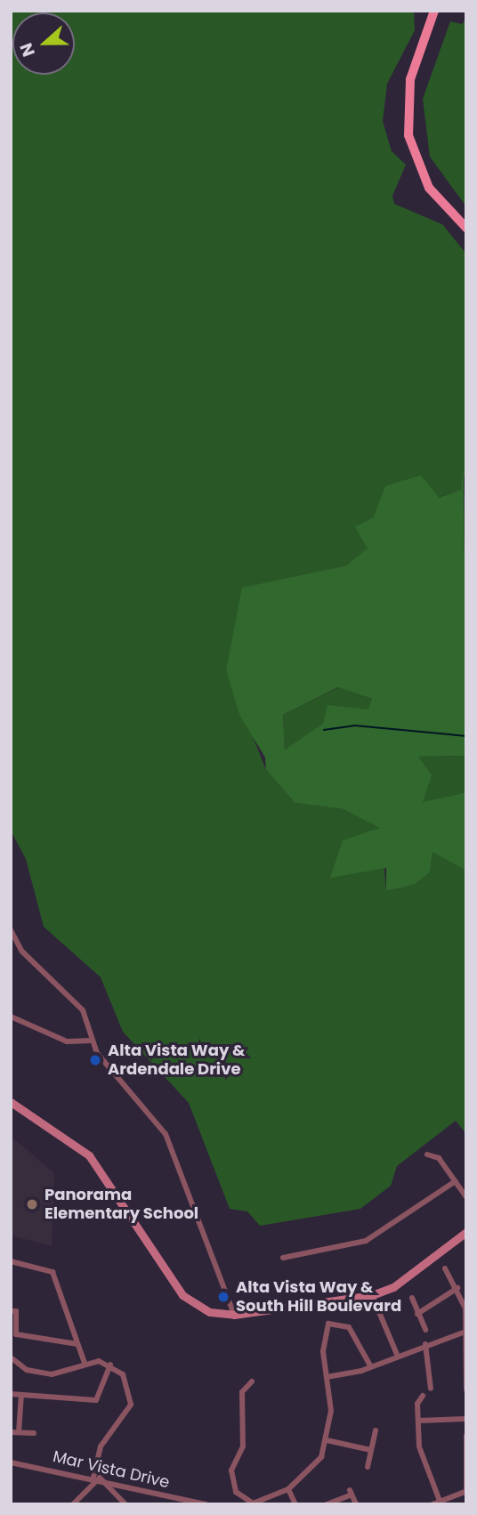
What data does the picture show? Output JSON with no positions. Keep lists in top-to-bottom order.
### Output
{
  "streets": {
    "street": ["Mar Vista Drive"]
  },
  "places": ["Alta Vista Way & Ardendale Drive", "Panorama Elementary School", "Alta Vista Way & South Hill Boulevard"],
  "north": "left"
}
